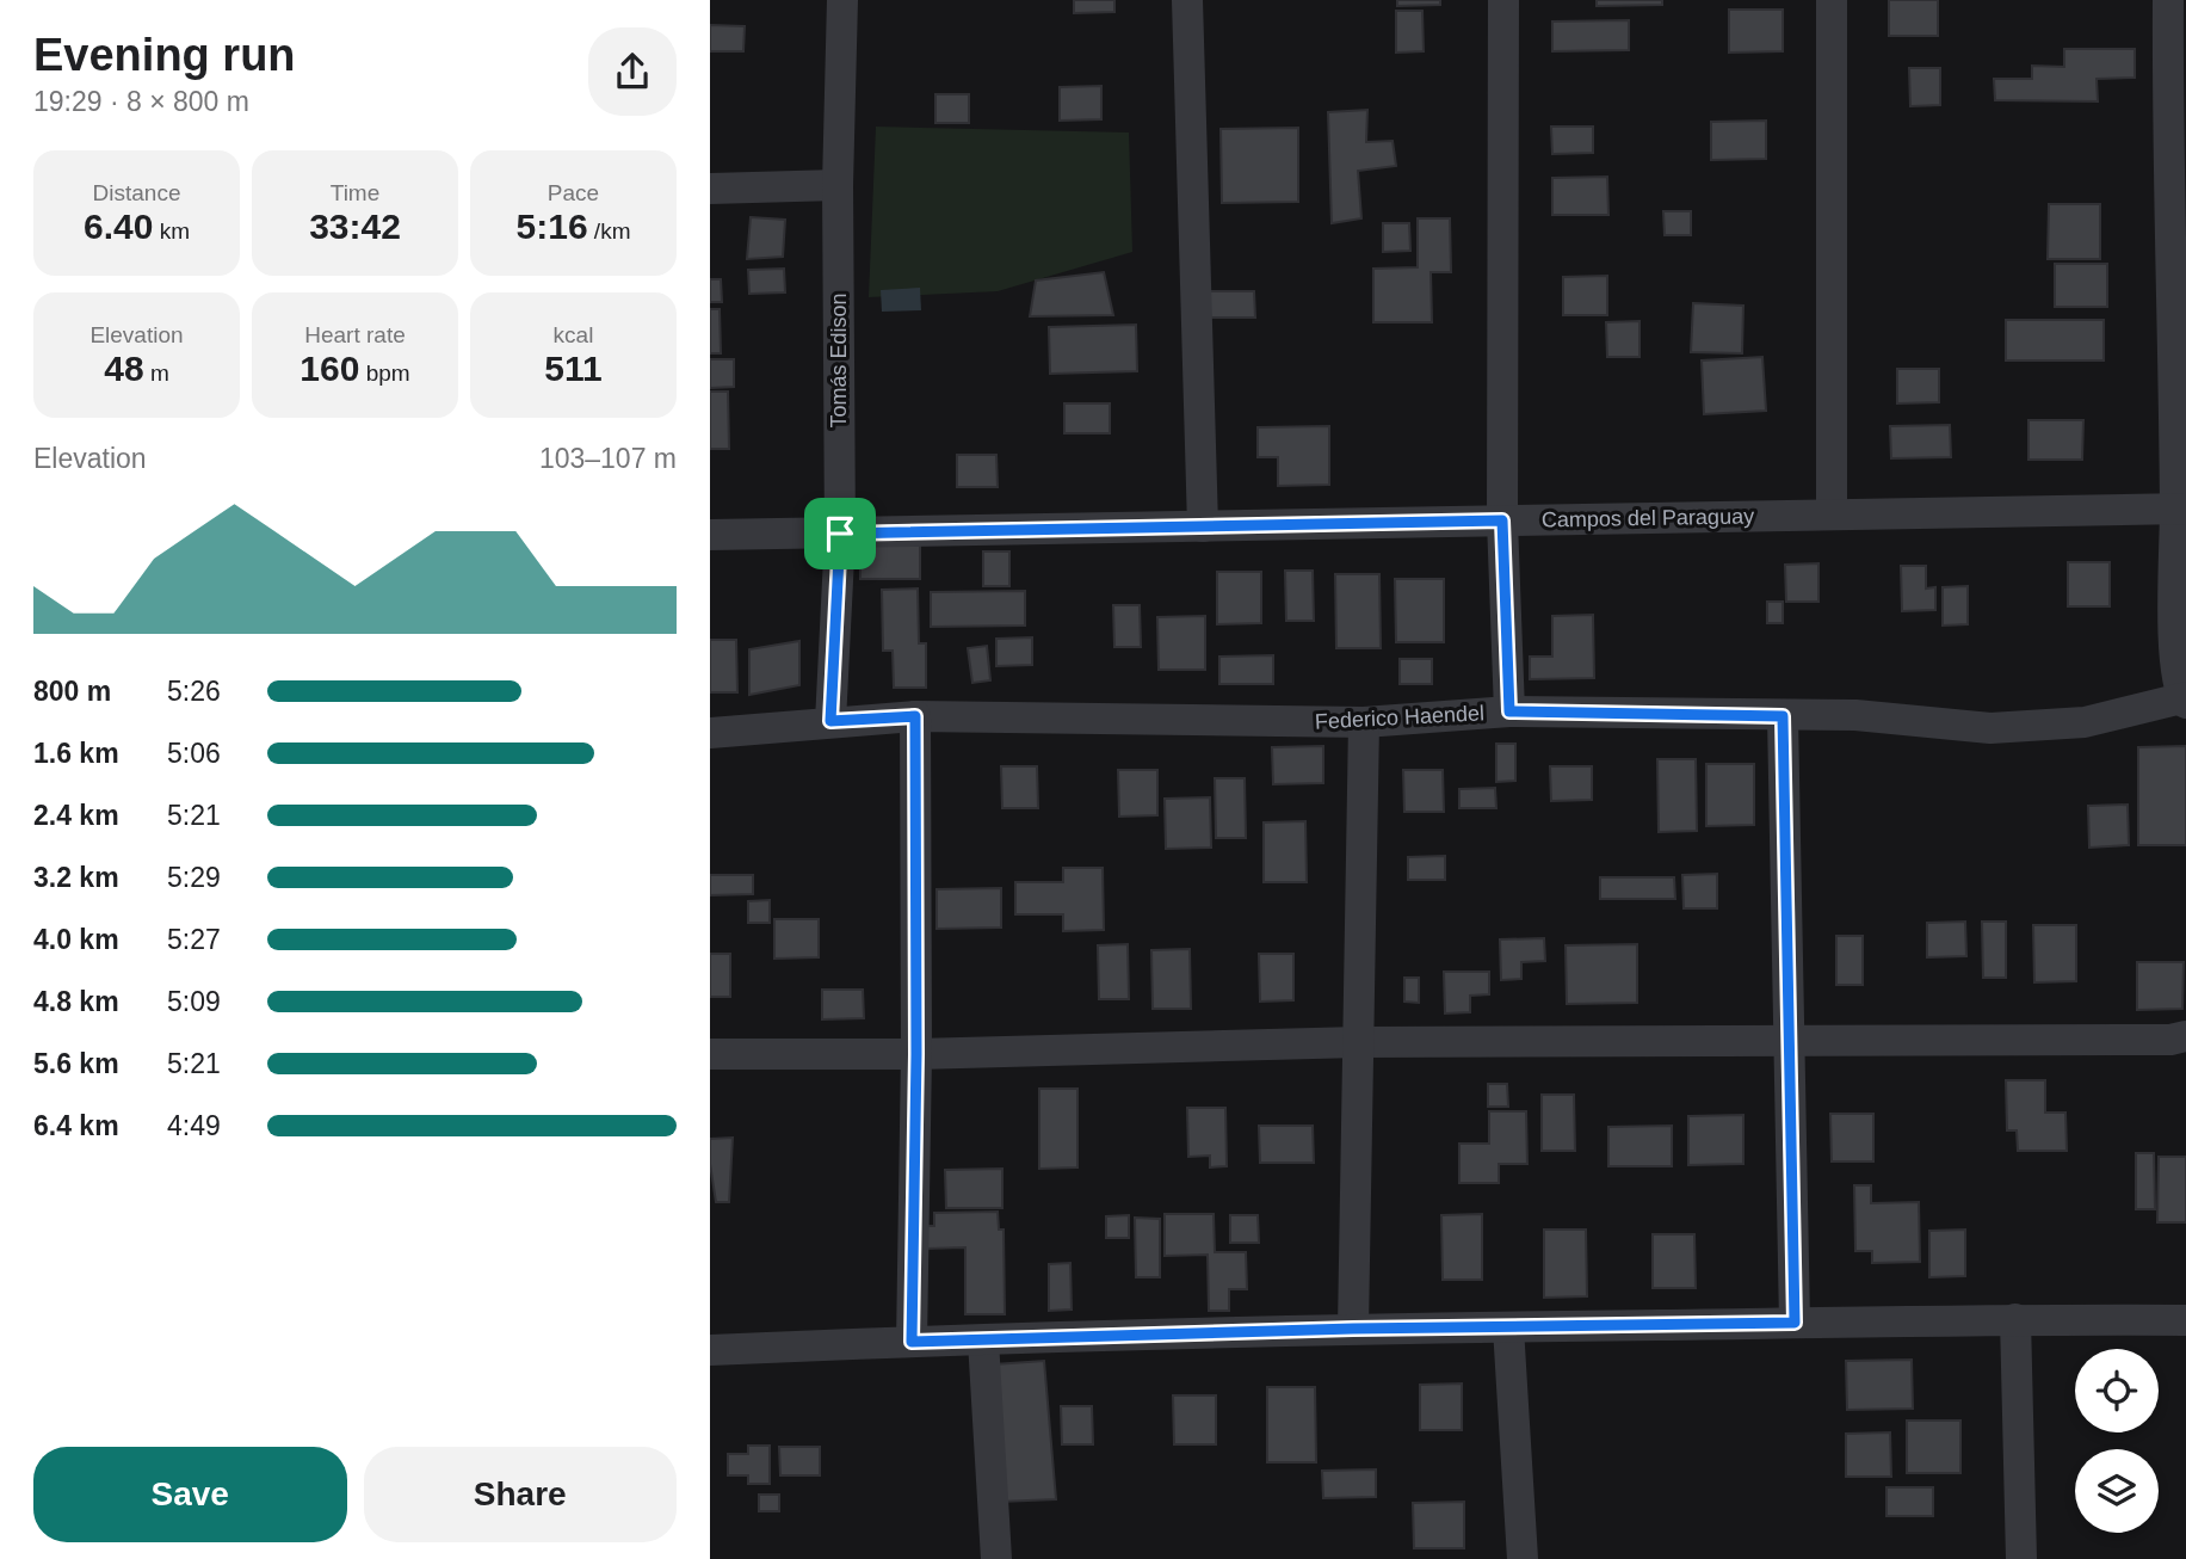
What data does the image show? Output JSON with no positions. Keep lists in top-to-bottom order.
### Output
{
  "streets": {
    "street": ["Tomás Edison", "Campos del Paraguay", "Federico Haendel"]
  },
  "crossings": [
    ["Tomás Edison", "Campos del Paraguay"],
    ["Tomás Edison", "Federico Haendel"]
  ],
  "page": {
    "heading": ["Evening run", "19:29 · 8 × 800 m"],
    "stats": [
      ["Distance", "6.40 km"],
      ["Time", "33:42"],
      ["Pace", "5:16 /km"],
      ["Elevation", "48 m"],
      ["Heart rate", "160 bpm"],
      ["kcal", "511"]
    ],
    "chart": ["Elevation", "103–107 m"],
    "list": [
      {
        "name": "800 m",
        "note": "5:26"
      },
      {
        "name": "1.6 km",
        "note": "5:06"
      },
      {
        "name": "2.4 km",
        "note": "5:21"
      },
      {
        "name": "3.2 km",
        "note": "5:29"
      },
      {
        "name": "4.0 km",
        "note": "5:27"
      },
      {
        "name": "4.8 km",
        "note": "5:09"
      },
      {
        "name": "5.6 km",
        "note": "5:21"
      },
      {
        "name": "6.4 km",
        "note": "4:49"
      }
    ],
    "buttons": ["Save", "Share"]
  }
}
